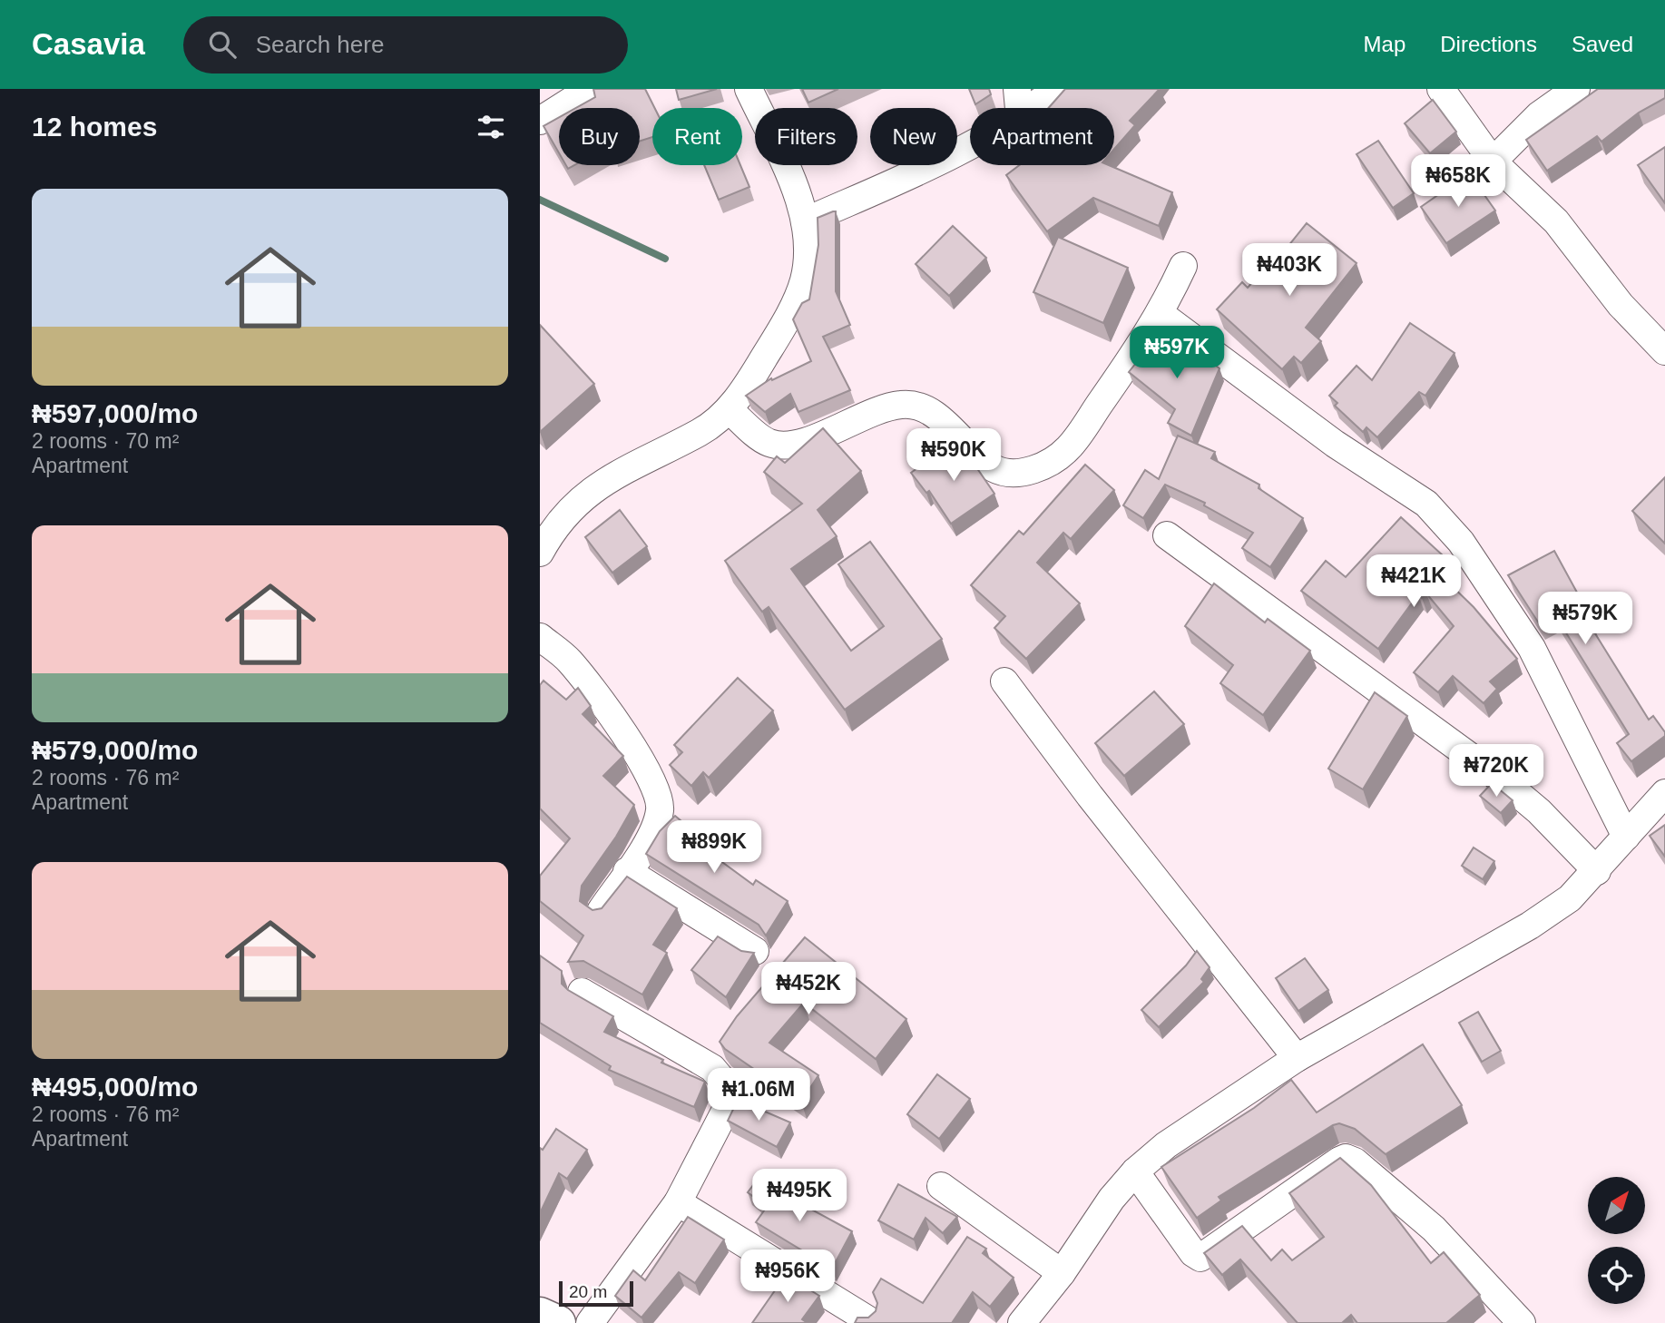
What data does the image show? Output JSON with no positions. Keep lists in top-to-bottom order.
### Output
{
  "scale_bar": "20 m",
  "north": "top right",
  "page": {
    "header": "Casavia",
    "search": "Search here",
    "nav": ["Map", "Directions", "Saved"],
    "heading": "12 homes",
    "chip": [
      "Buy",
      "Rent",
      "Filters",
      "New",
      "Apartment"
    ],
    "price": [
      "₦658K",
      "₦403K",
      "₦597K",
      "₦590K",
      "₦421K",
      "₦579K",
      "₦720K",
      "₦899K",
      "₦452K",
      "₦1.06M",
      "₦495K",
      "₦956K"
    ],
    "list": [
      {
        "name": "₦597,000/mo",
        "note": "2 rooms · 70 m² · Apartment"
      },
      {
        "name": "₦579,000/mo",
        "note": "2 rooms · 76 m² · Apartment"
      },
      {
        "name": "₦495,000/mo",
        "note": "2 rooms · 76 m² · Apartment"
      }
    ],
    "scale": "20 m"
  }
}
